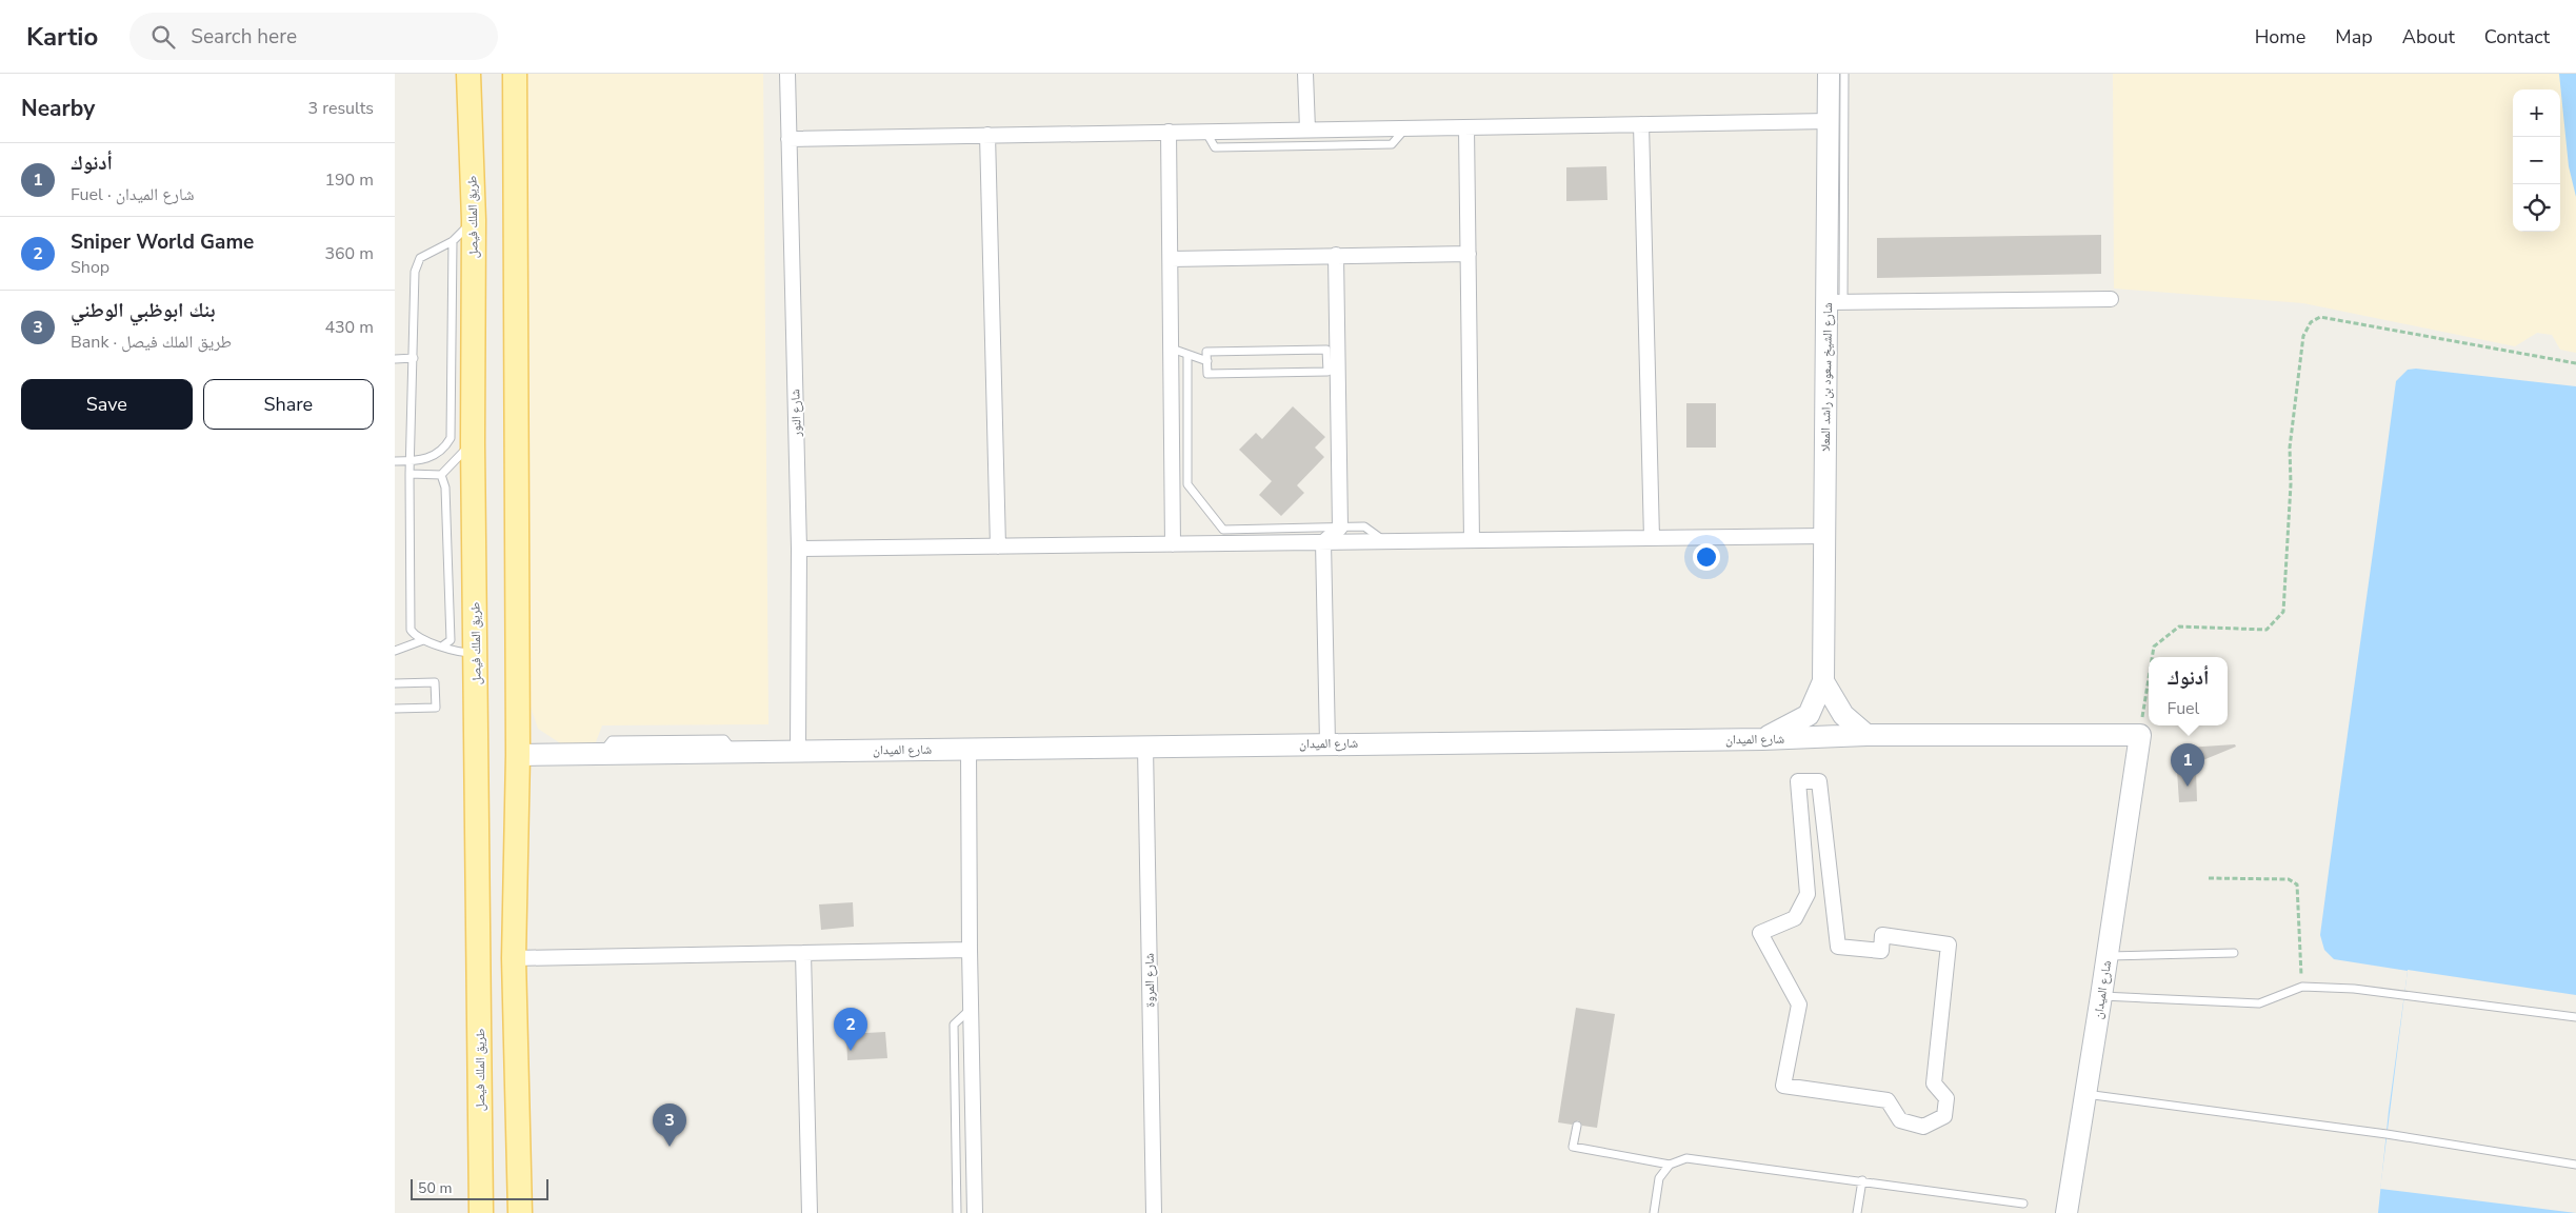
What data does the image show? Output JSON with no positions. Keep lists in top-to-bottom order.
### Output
{
  "streets": {
    "main road": ["طريق الملك فيصل"],
    "street": [
      "شارع الشيخ سعود بن راشد المعلا",
      "شارع النور",
      "شارع الميدان",
      "شارع المروة"
    ]
  },
  "crossings": [
    ["شارع الشيخ سعود بن راشد المعلا", "شارع الميدان"],
    ["شارع النور", "شارع الميدان"],
    ["شارع الميدان", "شارع المروة"]
  ],
  "scale_bar": "50 m",
  "page": {
    "header": "Kartio",
    "search": "Search here",
    "nav": [
      "Home",
      "Map",
      "About",
      "Contact"
    ],
    "heading": ["Nearby", "3 results"],
    "map_buttons": ["+", "−"],
    "list": [
      {
        "mark": "1",
        "name": "أدنوك",
        "note": "Fuel · شارع الميدان",
        "value": "190 m"
      },
      {
        "mark": "2",
        "name": "Sniper World Game",
        "note": "Shop",
        "value": "360 m"
      },
      {
        "mark": "3",
        "name": "بنك ابوظبي الوطني",
        "note": "Bank · طريق الملك فيصل",
        "value": "430 m"
      }
    ],
    "buttons": ["Save", "Share"],
    "popup": ["أدنوك", "Fuel"],
    "pins": ["1", "2", "3"],
    "scale": "50 m"
  }
}
